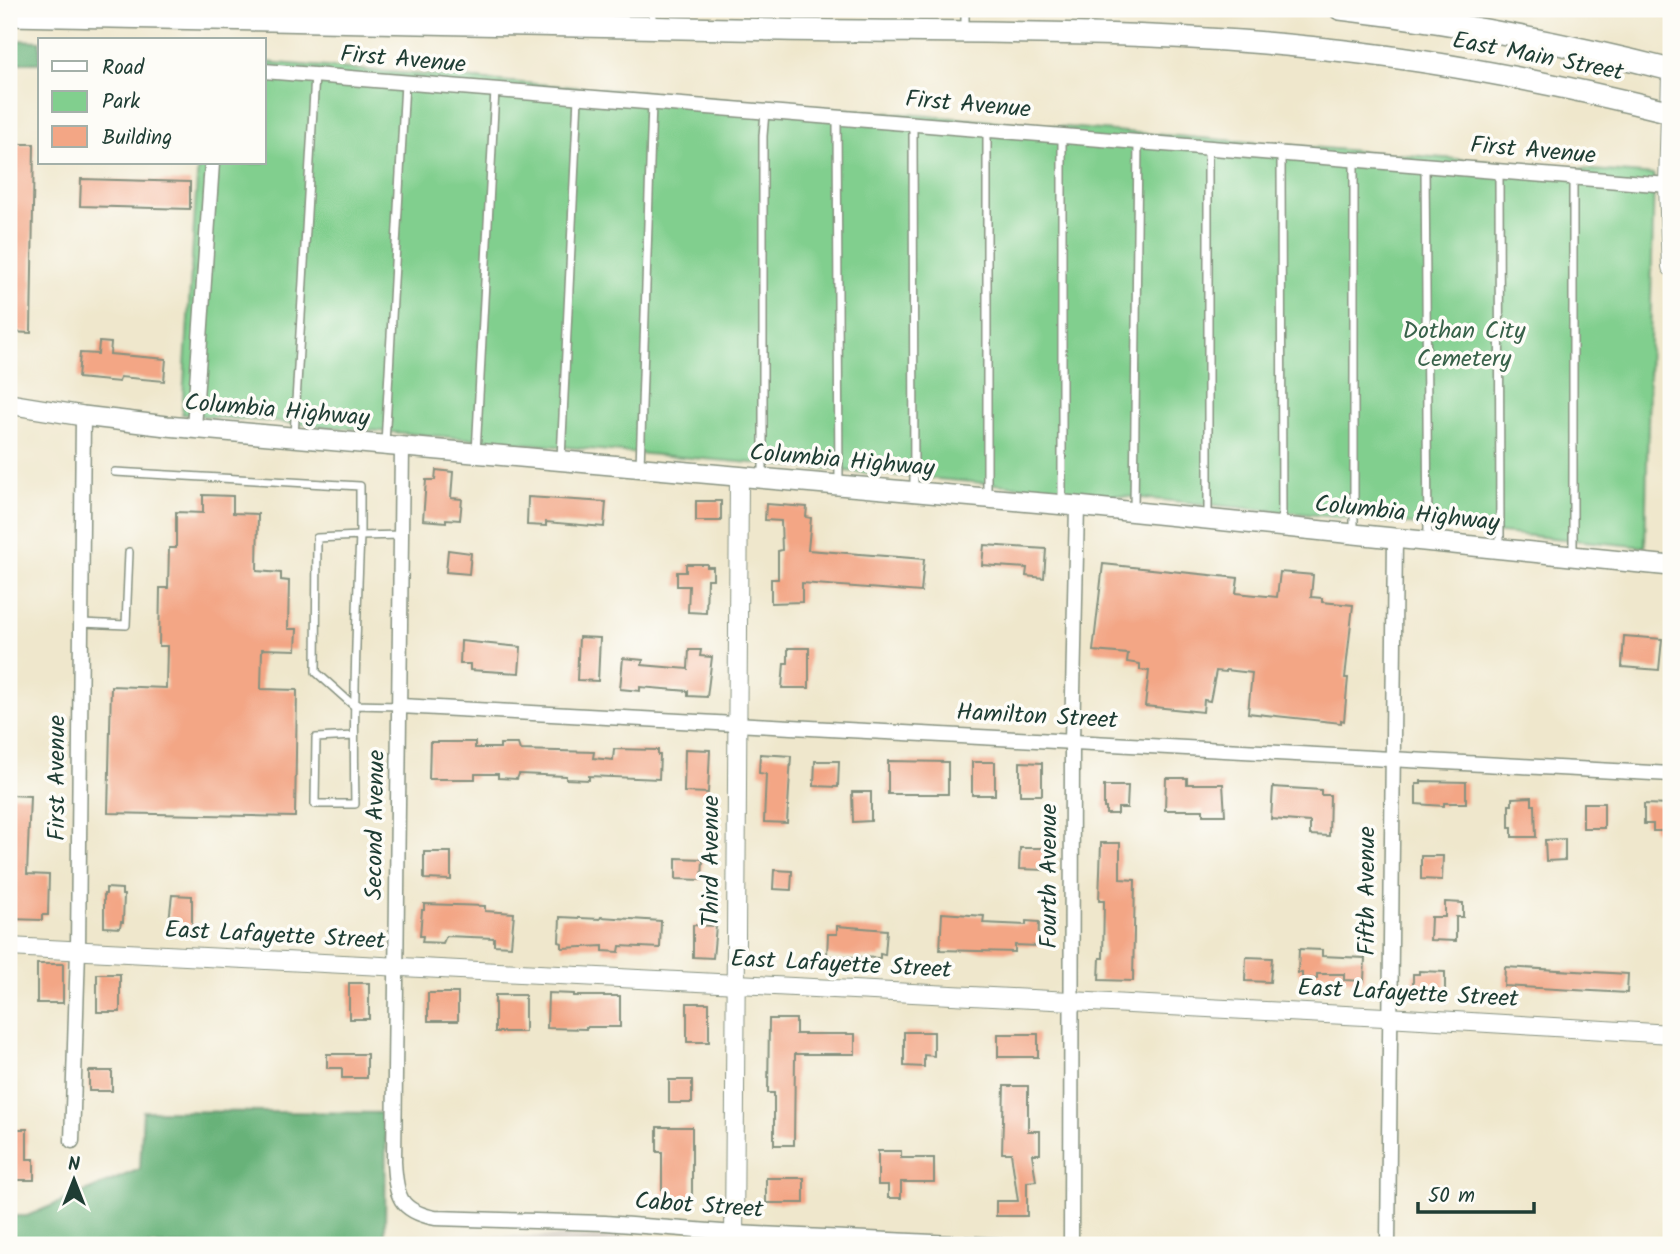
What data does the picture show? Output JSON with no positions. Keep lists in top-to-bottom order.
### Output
{
  "streets": {
    "main road": ["East Main Street", "Columbia Highway"],
    "street": [
      "First Avenue",
      "Hamilton Street",
      "Second Avenue",
      "Third Avenue",
      "Fourth Avenue",
      "Fifth Avenue",
      "East Lafayette Street",
      "Cabot Street"
    ]
  },
  "crossings": [
    ["First Avenue", "Columbia Highway"],
    ["First Avenue", "East Lafayette Street"],
    ["Columbia Highway", "Second Avenue"],
    ["Columbia Highway", "Third Avenue"],
    ["Columbia Highway", "Fourth Avenue"],
    ["Columbia Highway", "Fifth Avenue"],
    ["Hamilton Street", "Second Avenue"],
    ["Hamilton Street", "Third Avenue"],
    ["Hamilton Street", "Fourth Avenue"],
    ["Hamilton Street", "Fifth Avenue"],
    ["Second Avenue", "East Lafayette Street"],
    ["Second Avenue", "Cabot Street"],
    ["Third Avenue", "East Lafayette Street"],
    ["Third Avenue", "Cabot Street"],
    ["Fourth Avenue", "East Lafayette Street"],
    ["Fifth Avenue", "East Lafayette Street"]
  ],
  "parks": ["Dothan City Cemetery"],
  "legend": ["Road", "Park", "Building"],
  "scale_bar": "50 m",
  "north": "top"
}
